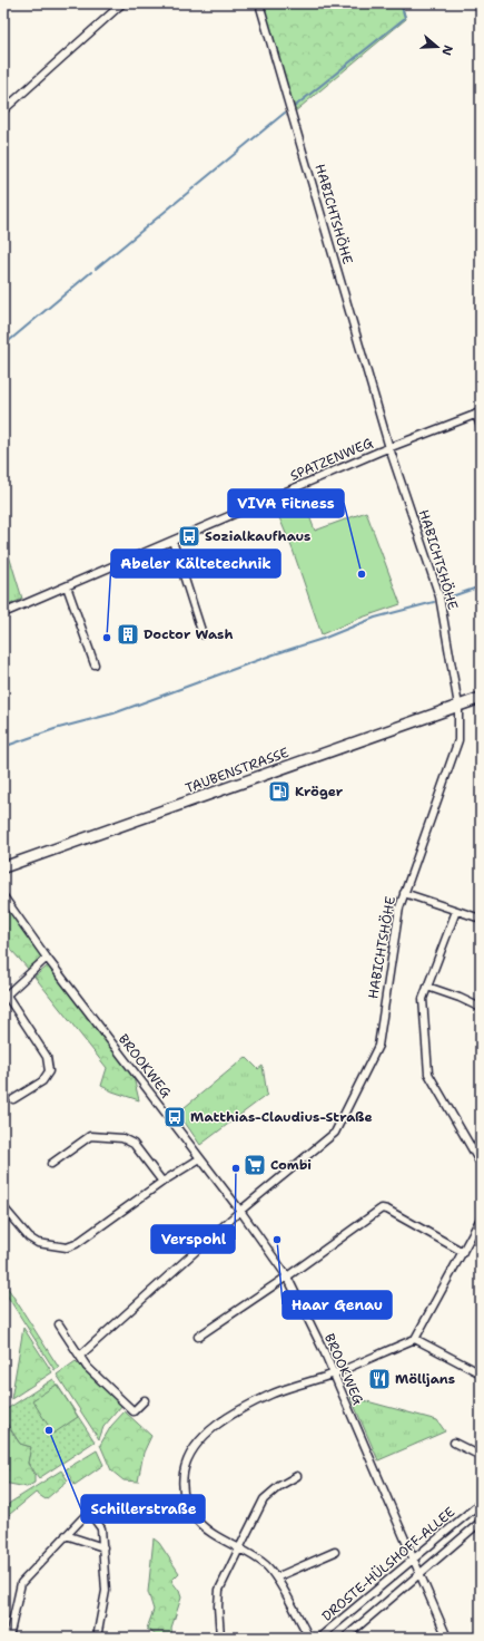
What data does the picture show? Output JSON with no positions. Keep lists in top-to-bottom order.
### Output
{
  "streets": {
    "street": [
      "HABICHTSHÖHE",
      "SPATZENWEG",
      "TAUBENSTRASSE",
      "BROOKWEG",
      "DROSTE-HÜLSHOFF-ALLEE"
    ]
  },
  "crossings": [
    ["HABICHTSHÖHE", "SPATZENWEG"],
    ["HABICHTSHÖHE", "TAUBENSTRASSE"],
    ["HABICHTSHÖHE", "BROOKWEG"],
    ["BROOKWEG", "DROSTE-HÜLSHOFF-ALLEE"]
  ],
  "places": {
    "bus stop": ["Sozialkaufhaus", "Matthias-Claudius-Straße"],
    "other": [
      "VIVA Fitness",
      "Abeler Kältetechnik",
      "Verspohl",
      "Haar Genau",
      "Schillerstraße"
    ],
    "building": ["Doctor Wash"],
    "fuel station": ["Kröger"],
    "supermarket": ["Combi"],
    "restaurant": ["Mölljans"]
  },
  "north": "right"
}
